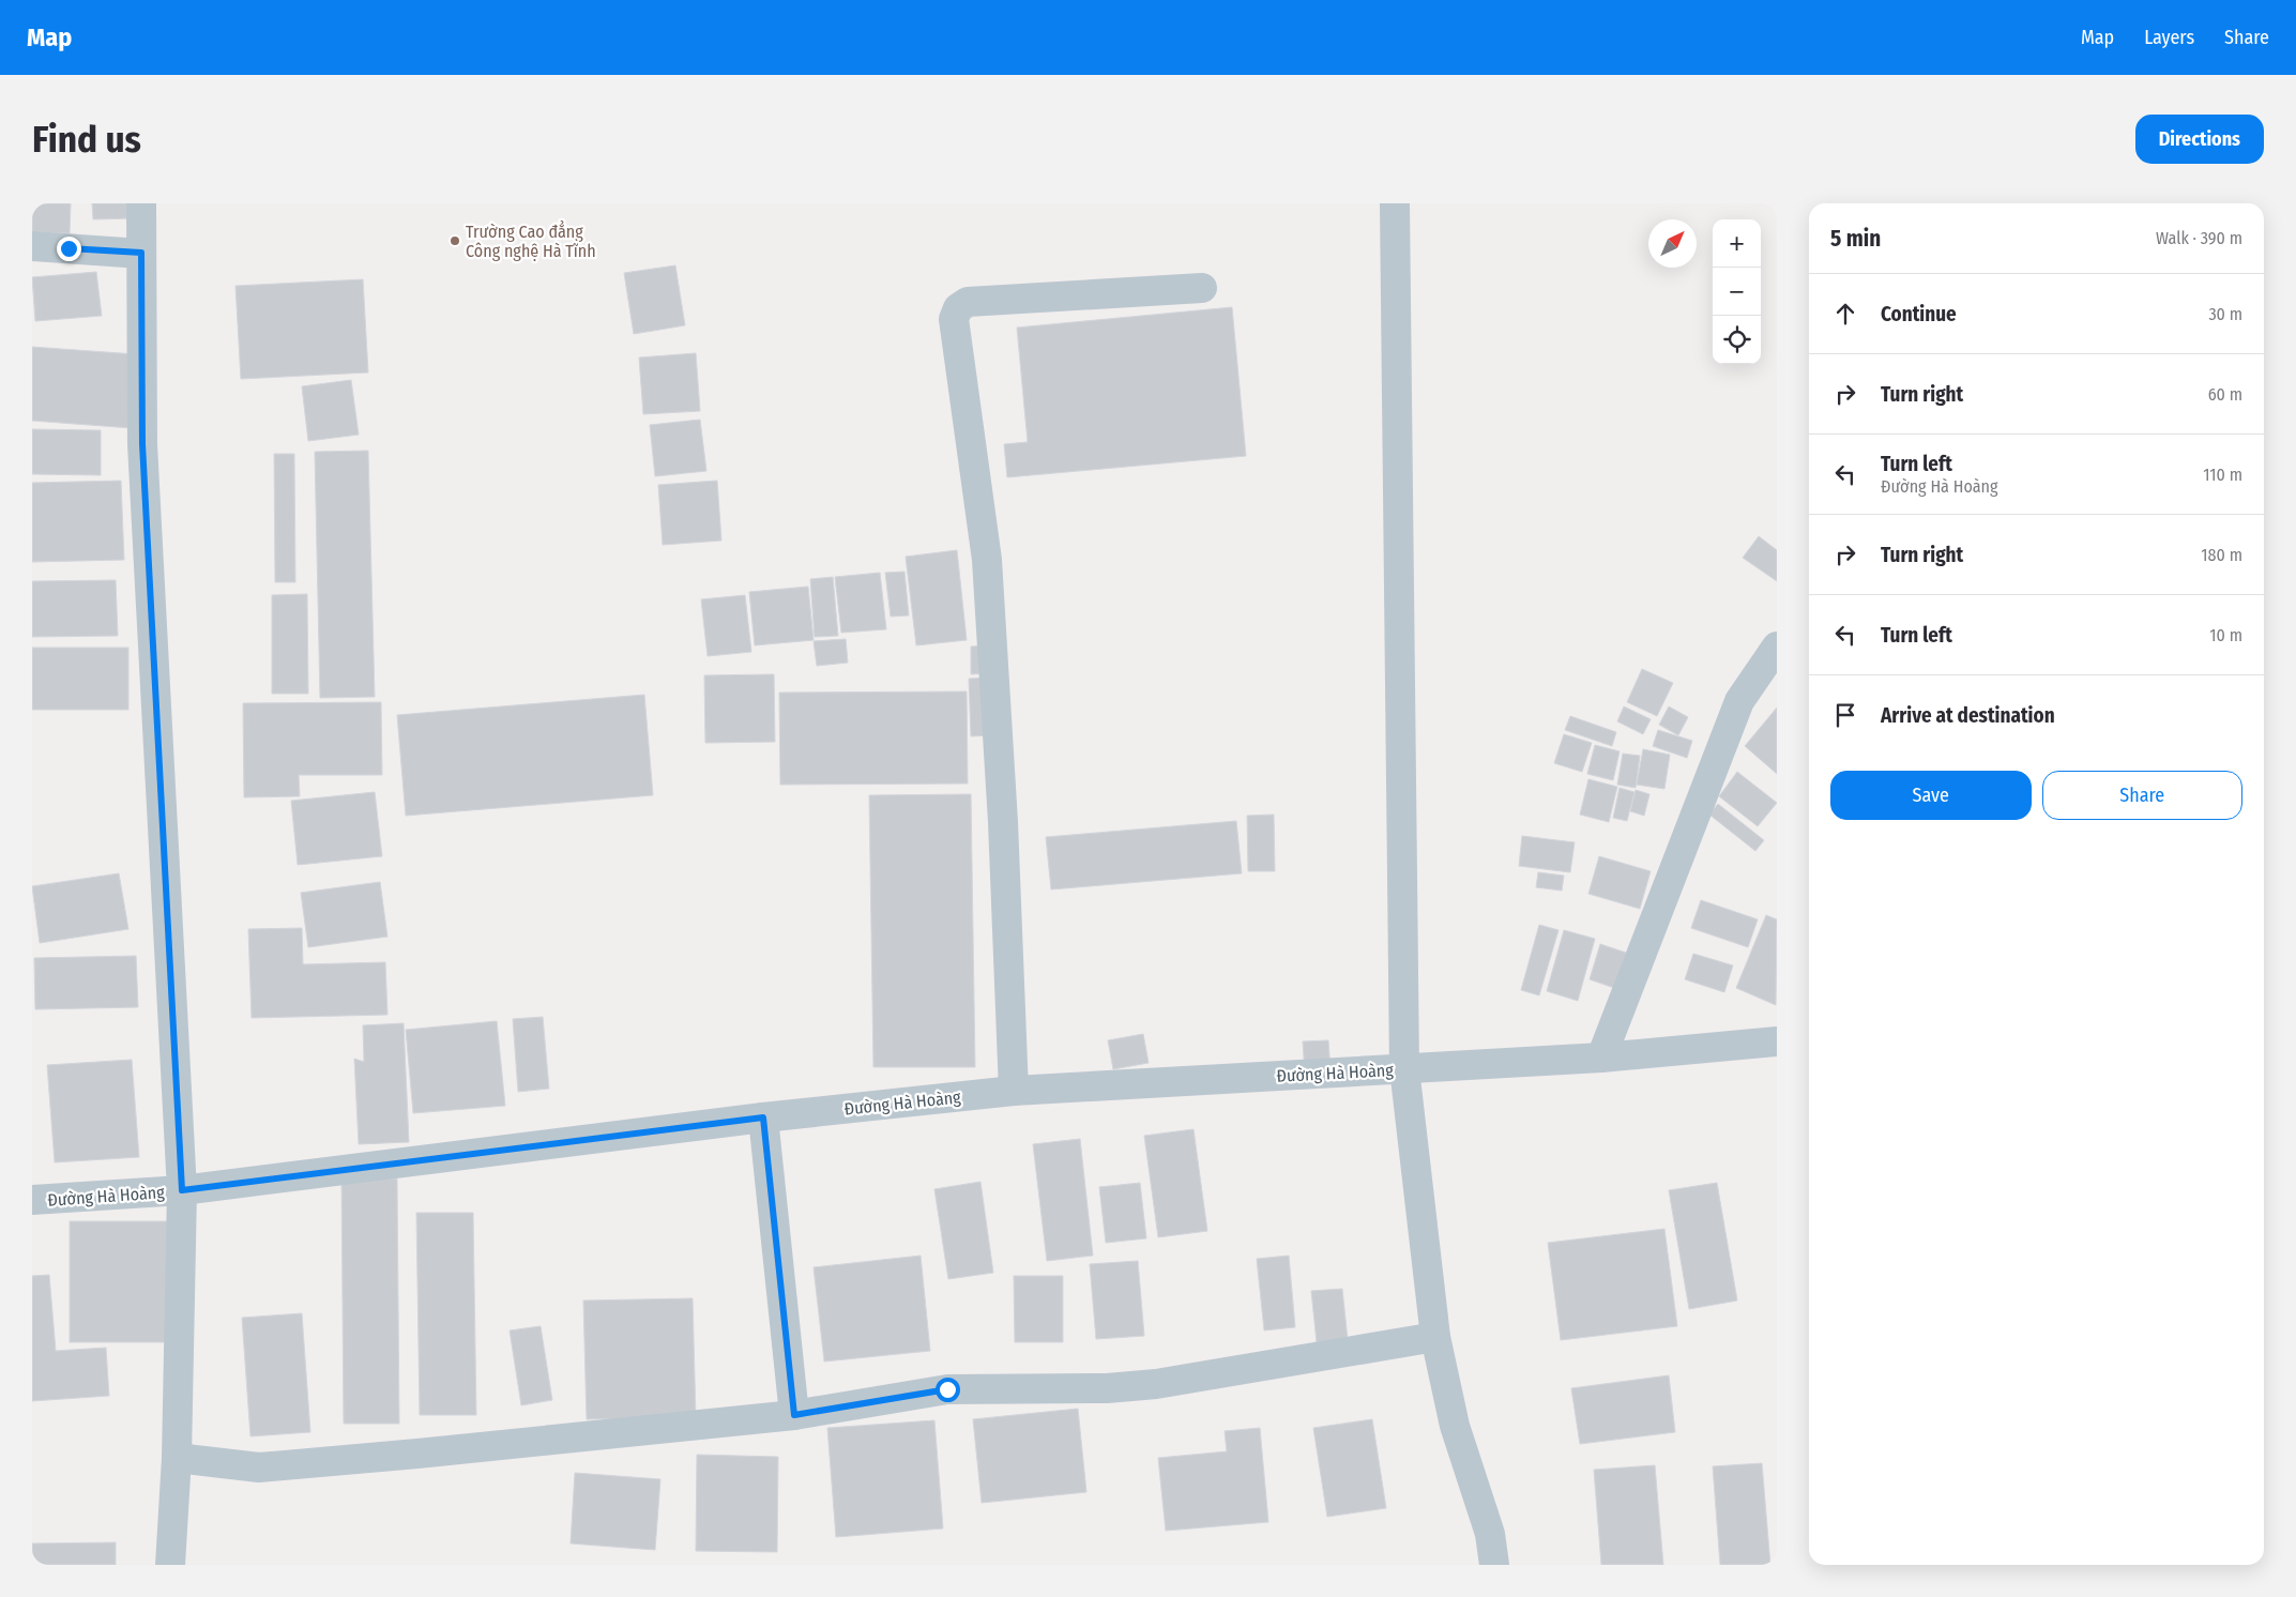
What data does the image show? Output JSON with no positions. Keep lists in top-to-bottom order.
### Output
{
  "streets": {
    "street": ["Đường Hà Hoàng"]
  },
  "places": ["Trường Cao đẳng Công nghệ Hà Tĩnh"],
  "north": "top right",
  "page": {
    "header": "Map",
    "nav": ["Map", "Layers", "Share"],
    "buttons": [
      "Directions",
      ["Save", "Share"]
    ],
    "title": "Find us",
    "heading": ["5 min", "Walk · 390 m"],
    "map_buttons": ["+", "−"],
    "list": [
      ["Continue", "30 m"],
      ["Turn right", "60 m"],
      ["Turn left", "Đường Hà Hoàng", "110 m"],
      ["Turn right", "180 m"],
      ["Turn left", "10 m"],
      "Arrive at destination"
    ]
  }
}
